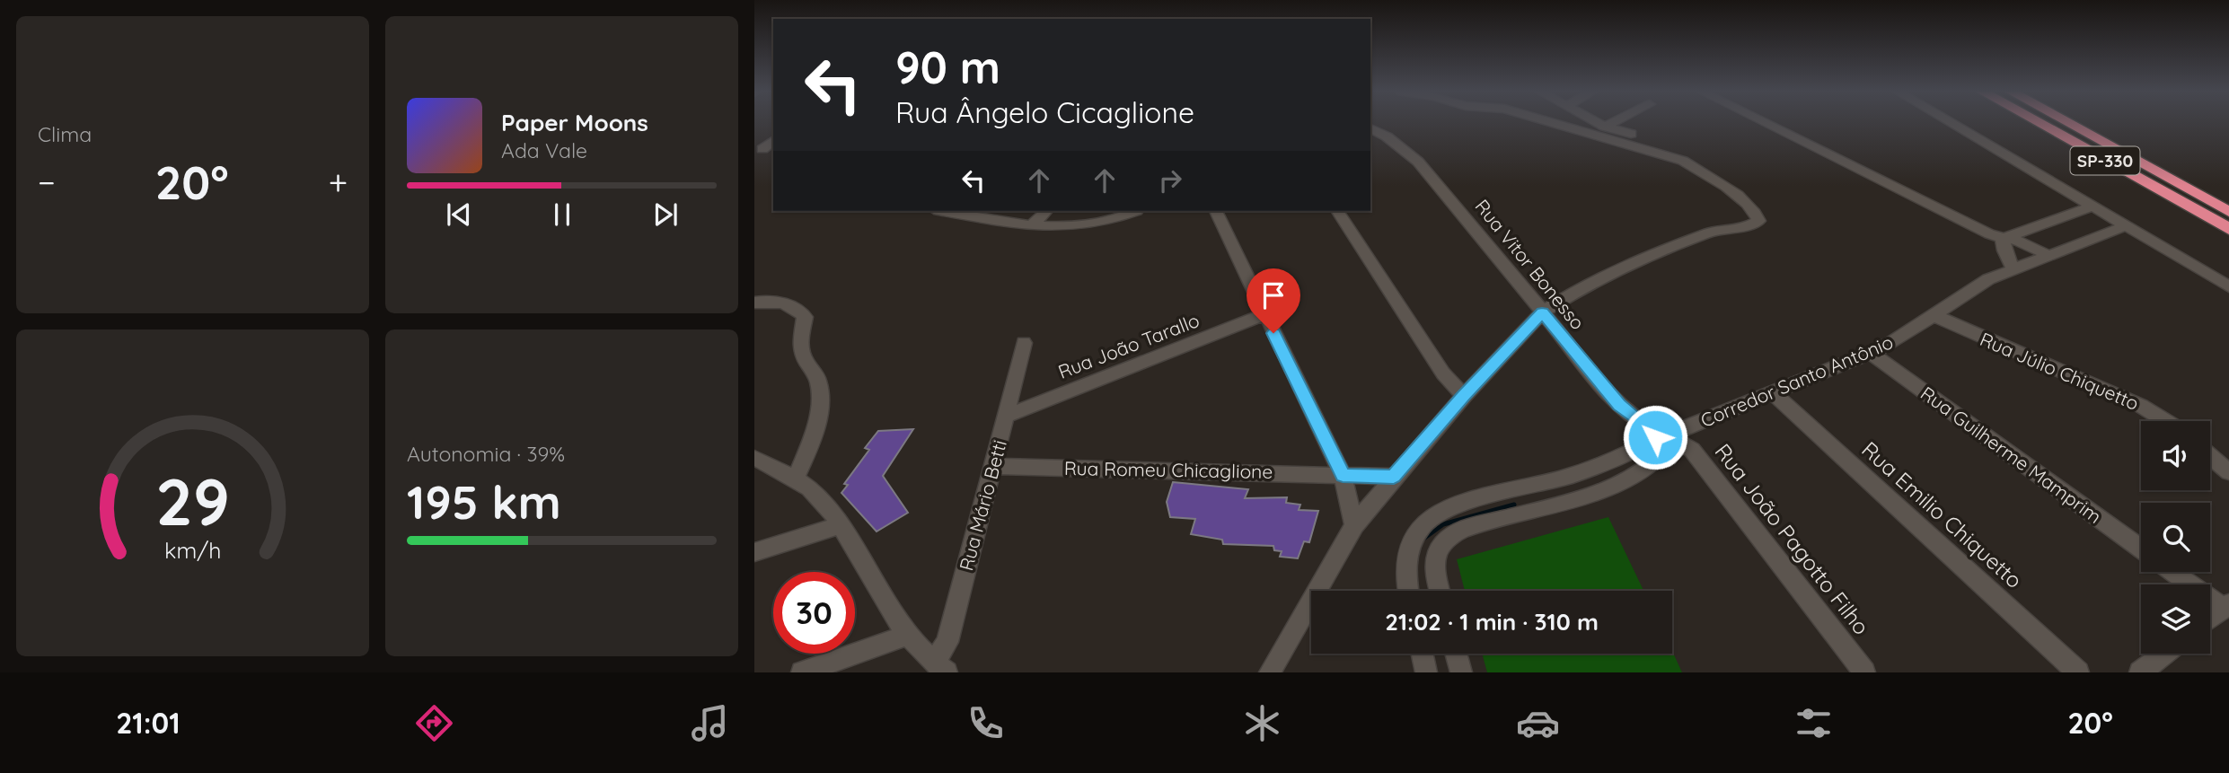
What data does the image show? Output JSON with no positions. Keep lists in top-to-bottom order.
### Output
{
  "streets": {
    "highway": ["SP-330"],
    "street": [
      "Rua Vitor Bonesso",
      "Rua João Tarallo",
      "Rua Júlio Chiquetto",
      "Corredor Santo Antônio",
      "Rua Guilherme Mamprim",
      "Rua Romeu Chicaglione",
      "Rua Mário Betti",
      "Rua Emilio Chiquetto",
      "Rua João Pagotto Filho"
    ]
  },
  "crossings": [
    ["Rua Vitor Bonesso", "Corredor Santo Antônio"],
    ["Rua Vitor Bonesso", "Rua João Pagotto Filho"],
    ["Rua João Tarallo", "Rua Mário Betti"],
    ["Rua Júlio Chiquetto", "Corredor Santo Antônio"],
    ["Corredor Santo Antônio", "Rua Guilherme Mamprim"],
    ["Corredor Santo Antônio", "Rua Emilio Chiquetto"],
    ["Corredor Santo Antônio", "Rua João Pagotto Filho"],
    ["Rua Romeu Chicaglione", "Rua Mário Betti"]
  ],
  "page": {
    "tile": [
      "Clima",
      ["Autonomia · 39%", "195 km"]
    ],
    "turn": ["90 m", "Rua Ângelo Cicaglione"],
    "song": ["Paper Moons", "Ada Vale"],
    "heat": ["−", "20°", "+"],
    "limit": "30",
    "trip": "21:02 · 1 min · 310 m",
    "tabs": ["21:01", "20°"],
    "gauge": ["29", "km/h"]
  }
}
